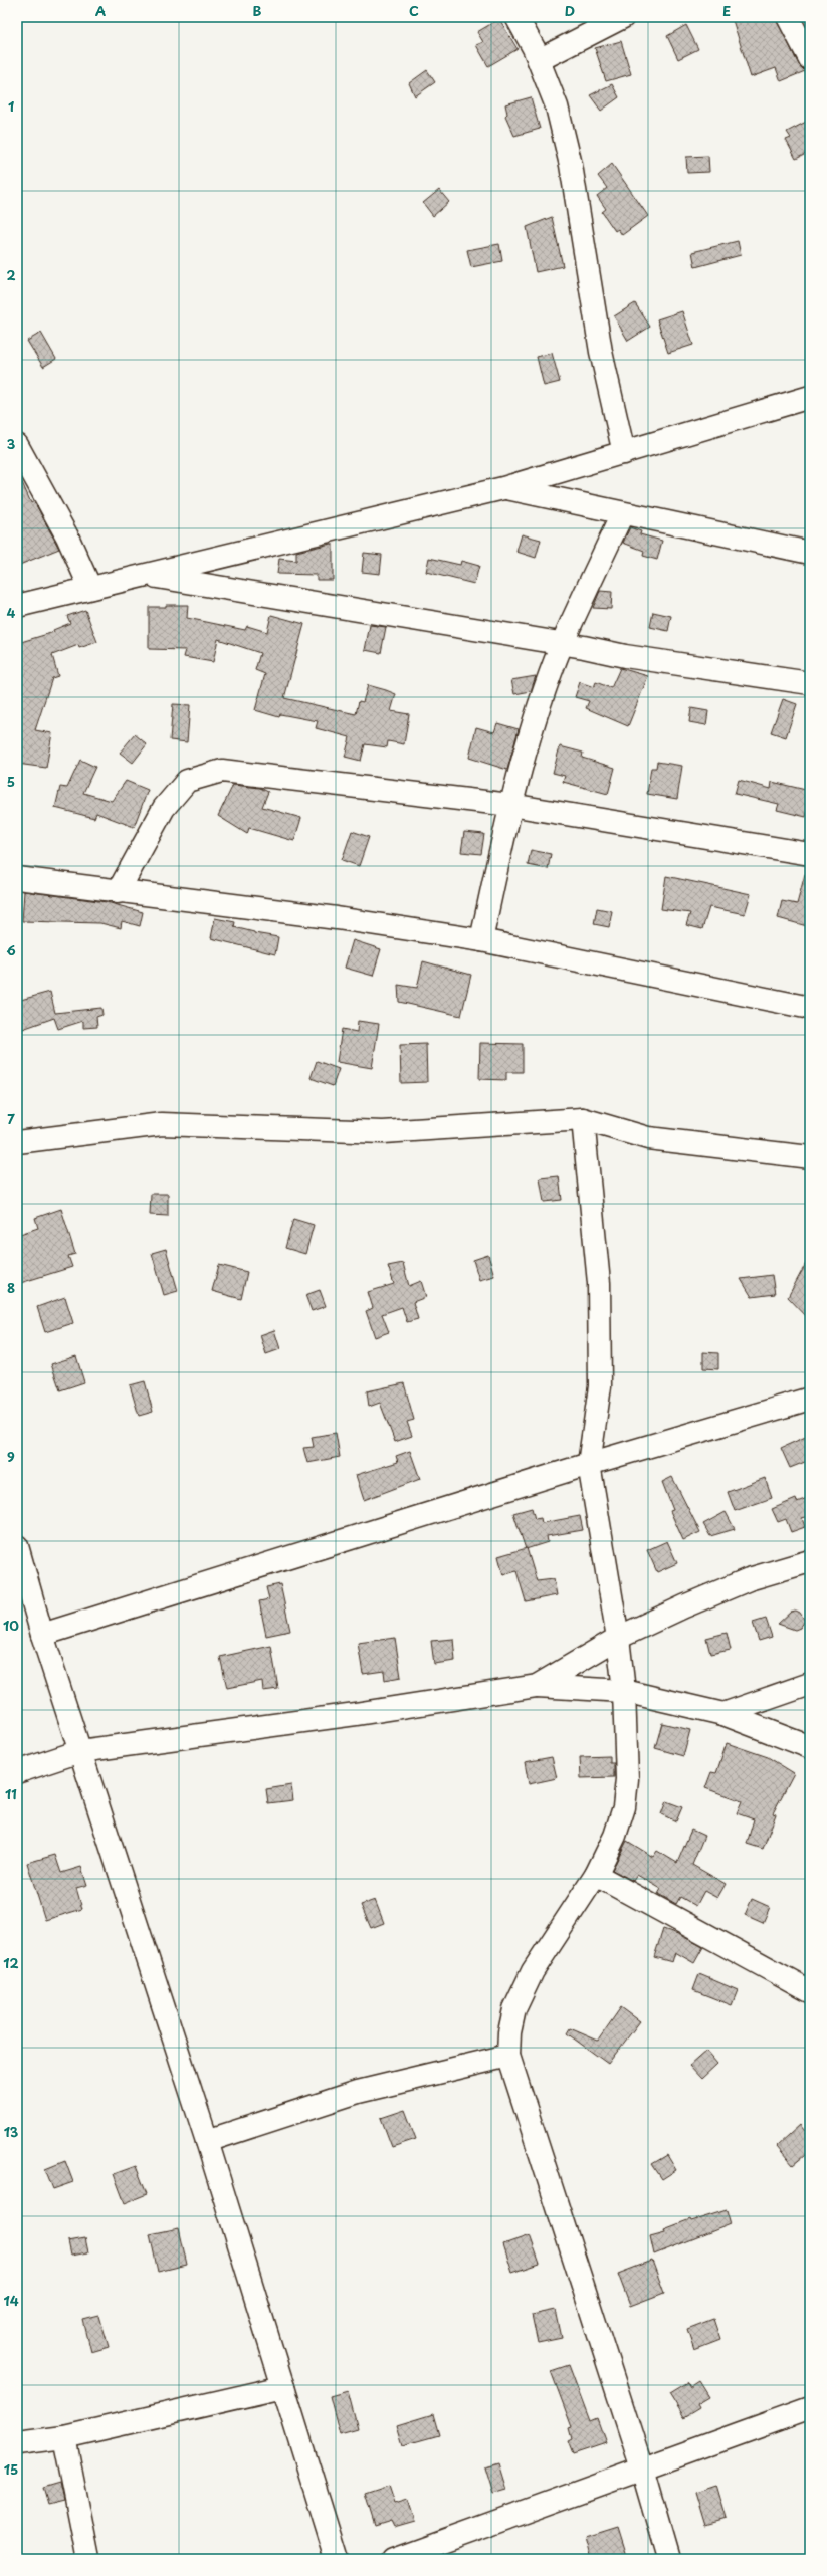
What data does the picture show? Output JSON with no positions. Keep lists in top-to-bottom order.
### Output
{
  "grid": {
    "columns": [
      "A",
      "B",
      "C",
      "D",
      "E"
    ],
    "rows": [
      "1",
      "2",
      "3",
      "4",
      "5",
      "6",
      "7",
      "8",
      "9",
      "10",
      "11",
      "12",
      "13",
      "14",
      "15"
    ]
  }
}
